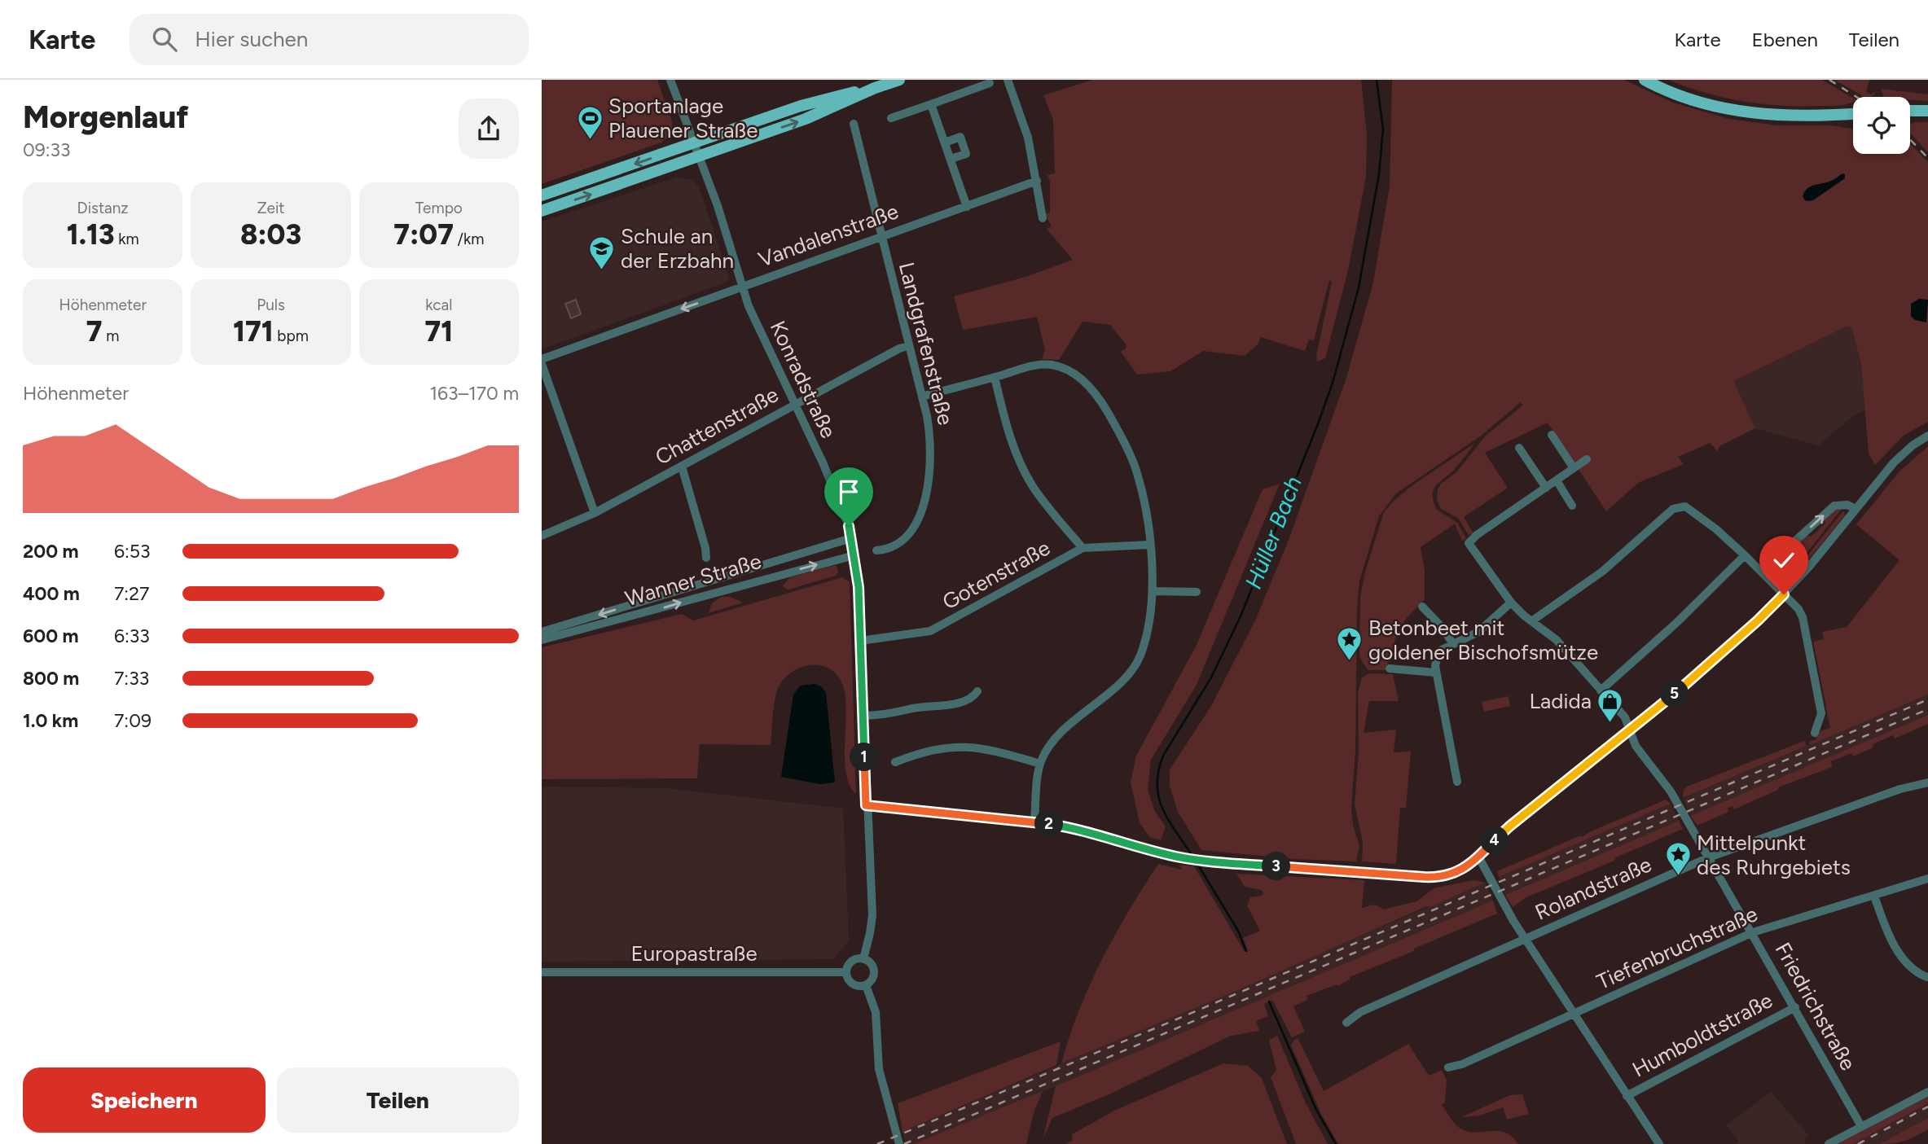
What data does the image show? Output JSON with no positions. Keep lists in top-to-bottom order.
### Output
{
  "streets": {
    "street": [
      "Vandalenstraße",
      "Landgrafenstraße",
      "Konradstraße",
      "Chattenstraße",
      "Gotenstraße",
      "Wanner Straße",
      "Rolandstraße",
      "Tiefenbruchstraße",
      "Europastraße",
      "Friedrichstraße",
      "Humboldtstraße"
    ]
  },
  "crossings": [
    ["Vandalenstraße", "Landgrafenstraße"],
    ["Vandalenstraße", "Konradstraße"],
    ["Landgrafenstraße", "Chattenstraße"],
    ["Konradstraße", "Chattenstraße"],
    ["Konradstraße", "Gotenstraße"],
    ["Konradstraße", "Wanner Straße"],
    ["Konradstraße", "Europastraße"],
    ["Rolandstraße", "Friedrichstraße"],
    ["Tiefenbruchstraße", "Friedrichstraße"],
    ["Friedrichstraße", "Humboldtstraße"]
  ],
  "one_way": ["Vandalenstraße"],
  "water": ["Hüller Bach"],
  "places": {
    "sports": ["Sportanlage Plauener Straße"],
    "school or university": ["Schule an der Erzbahn"],
    "place": ["Betonbeet mit goldener Bischofsmütze", "Mittelpunkt des Ruhrgebiets"],
    "shop": ["Ladida"]
  },
  "page": {
    "header": "Karte",
    "search": "Hier suchen",
    "nav": ["Karte", "Ebenen", "Teilen"],
    "heading": ["Morgenlauf", "09:33"],
    "stats": [
      ["Distanz", "1.13 km"],
      ["Zeit", "8:03"],
      ["Tempo", "7:07 /km"],
      ["Höhenmeter", "7 m"],
      ["Puls", "171 bpm"],
      ["kcal", "71"]
    ],
    "chart": ["Höhenmeter", "163–170 m"],
    "list": [
      {
        "name": "200 m",
        "note": "6:53"
      },
      {
        "name": "400 m",
        "note": "7:27"
      },
      {
        "name": "600 m",
        "note": "6:33"
      },
      {
        "name": "800 m",
        "note": "7:33"
      },
      {
        "name": "1.0 km",
        "note": "7:09"
      }
    ],
    "pins": [
      "5",
      "1",
      "2",
      "4",
      "3"
    ],
    "buttons": ["Speichern", "Teilen"]
  }
}
